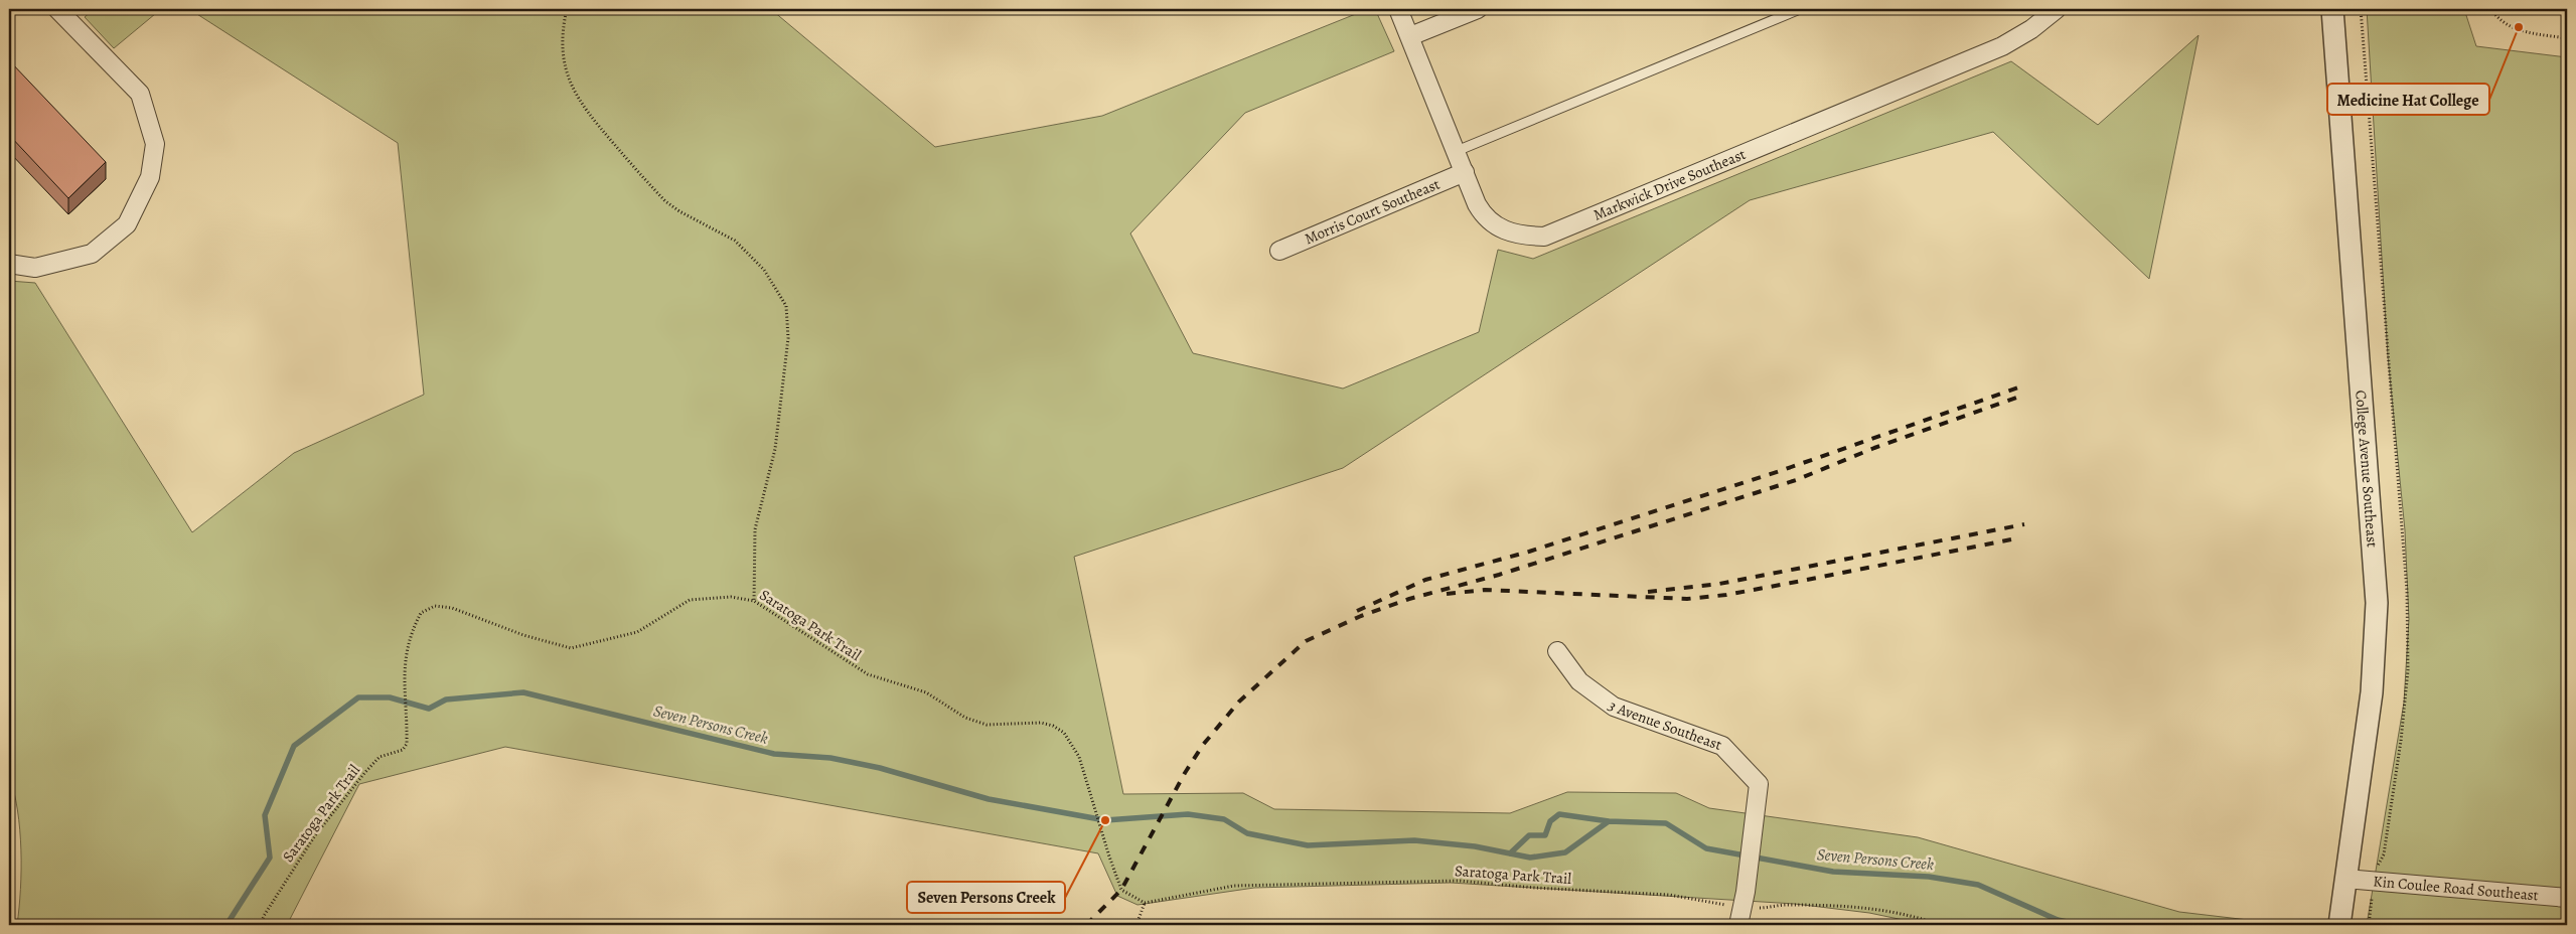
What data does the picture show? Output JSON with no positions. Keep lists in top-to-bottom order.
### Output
{
  "streets": {
    "street": [
      "Markwick Drive Southeast",
      "Morris Court Southeast",
      "College Avenue Southeast",
      "3 Avenue Southeast",
      "Kin Coulee Road Southeast"
    ],
    "path": ["Saratoga Park Trail"]
  },
  "crossings": [
    ["Markwick Drive Southeast", "Morris Court Southeast"],
    ["College Avenue Southeast", "Kin Coulee Road Southeast"],
    ["Saratoga Park Trail", "3 Avenue Southeast"]
  ],
  "water": ["Seven Persons Creek"],
  "places": ["Medicine Hat College", "Seven Persons Creek"]
}
